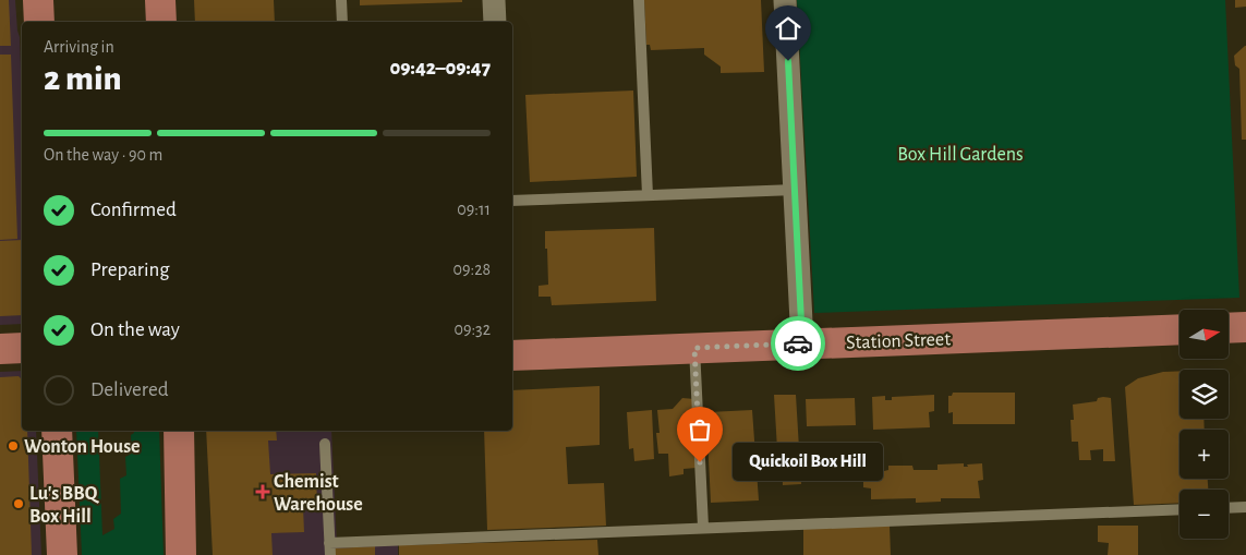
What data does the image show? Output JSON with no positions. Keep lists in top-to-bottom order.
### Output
{
  "streets": {
    "main road": ["Station Street"]
  },
  "parks": ["Box Hill Gardens"],
  "places": {
    "other": ["Wonton House", "Quickoil Box Hill", "Lu's BBQ Box Hill"],
    "health": ["Chemist Warehouse"]
  },
  "north": "right",
  "page": {
    "heading": ["2 min", "Arriving in", "09:42–09:47"],
    "bar": "On the way · 90 m",
    "list": [
      ["Confirmed", "09:11"],
      ["Preparing", "09:28"],
      ["On the way", "09:32"],
      "Delivered"
    ],
    "map_buttons": ["+", "−"],
    "bubble": "Quickoil Box Hill"
  }
}
